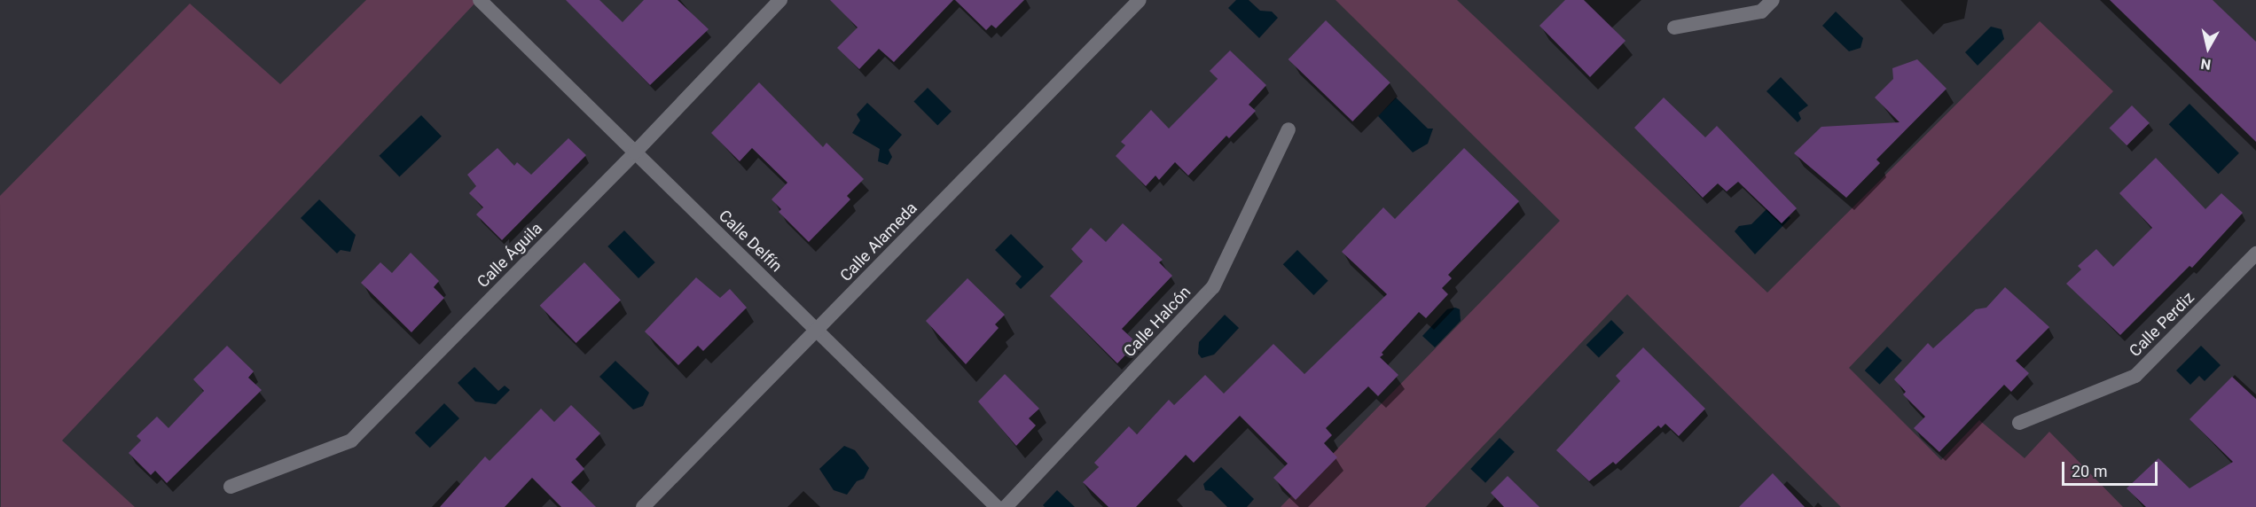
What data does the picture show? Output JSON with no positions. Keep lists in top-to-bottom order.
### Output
{
  "streets": {
    "street": [
      "Calle Delfín",
      "Calle Alameda",
      "Calle Águila",
      "Calle Halcón",
      "Calle Perdiz"
    ]
  },
  "crossings": [
    ["Calle Delfín", "Calle Alameda"],
    ["Calle Delfín", "Calle Águila"]
  ],
  "scale_bar": "20 m",
  "north": "bottom"
}
